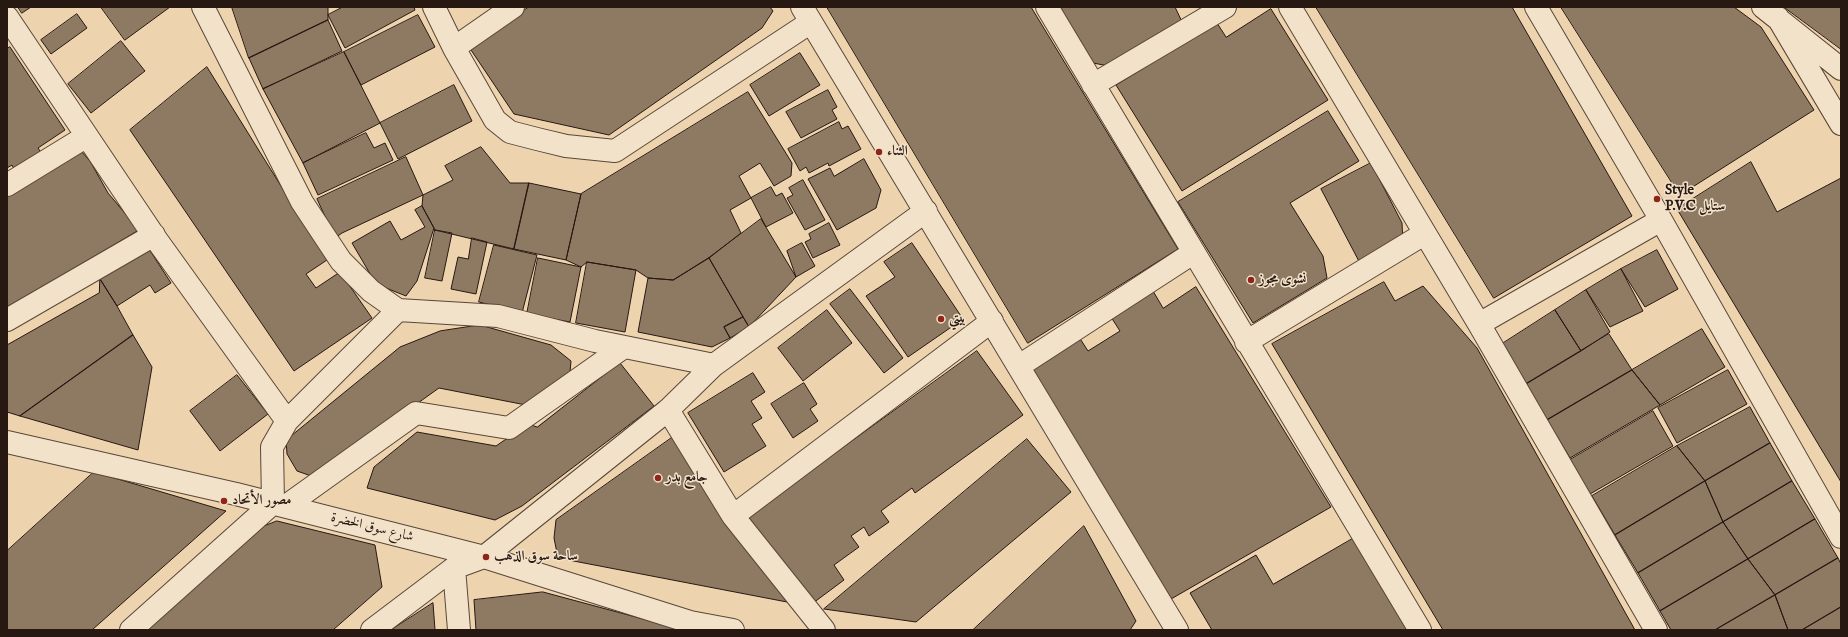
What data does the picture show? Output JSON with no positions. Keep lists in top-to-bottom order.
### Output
{
  "streets": {
    "street": ["شارع سوق الخضرة"]
  },
  "places": [
    "الثناء",
    "Style P.V.C ستايل",
    "نشوى مجوز",
    "بيتي",
    "جامع بدر",
    "مصور اﻷتحاد",
    "ساحة سوق الذهب"
  ]
}
